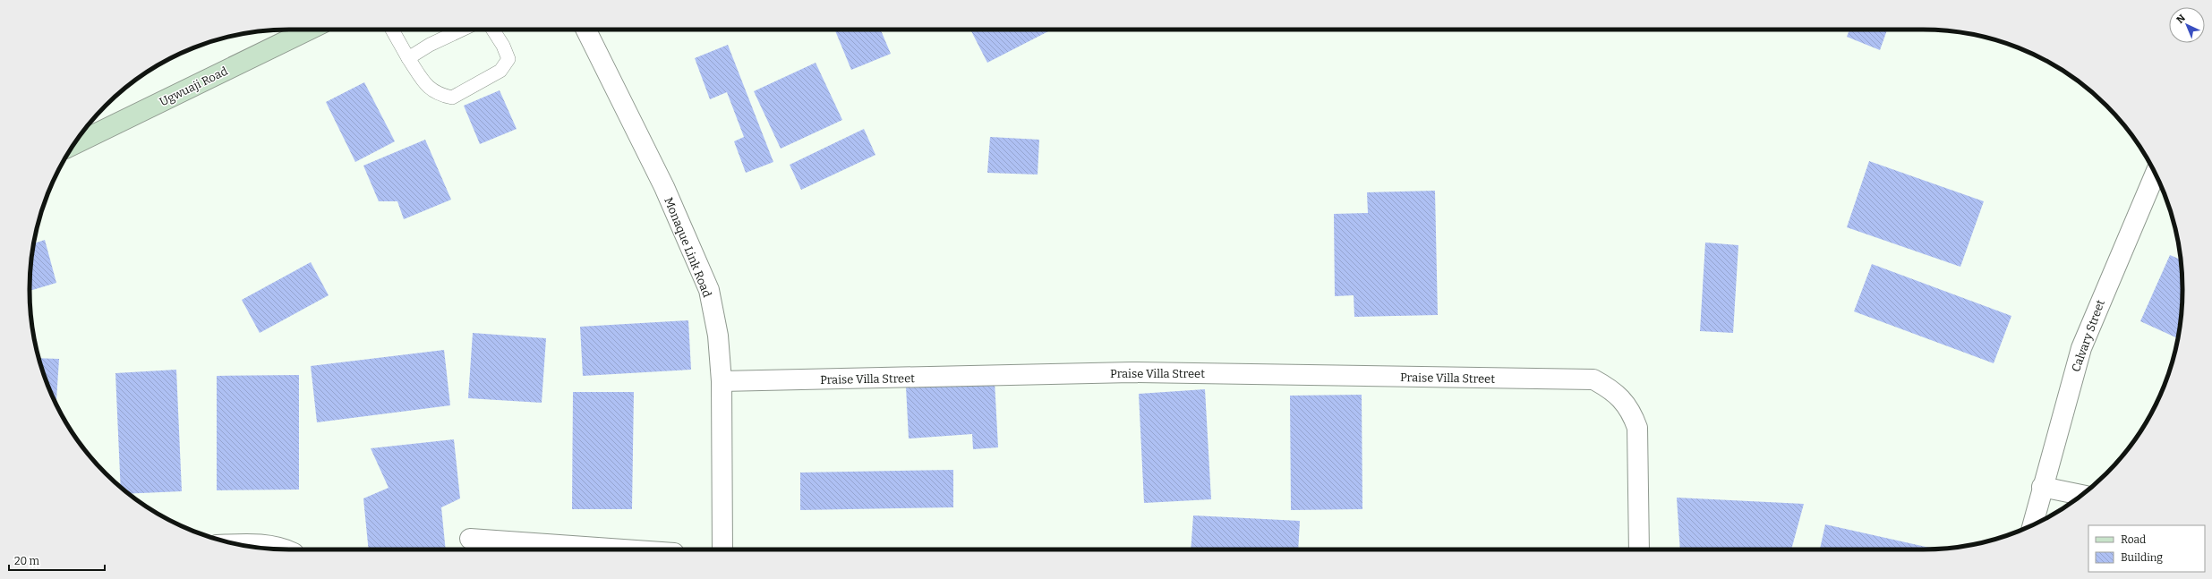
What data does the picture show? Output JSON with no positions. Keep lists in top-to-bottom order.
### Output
{
  "streets": {
    "main road": ["Ugwuaji Road"],
    "street": ["Monaque Link Road", "Calvary Street", "Praise Villa Street"]
  },
  "crossings": [
    ["Monaque Link Road", "Praise Villa Street"]
  ],
  "legend": ["Road", "Building"],
  "scale_bar": "20 m",
  "north": "top left"
}
